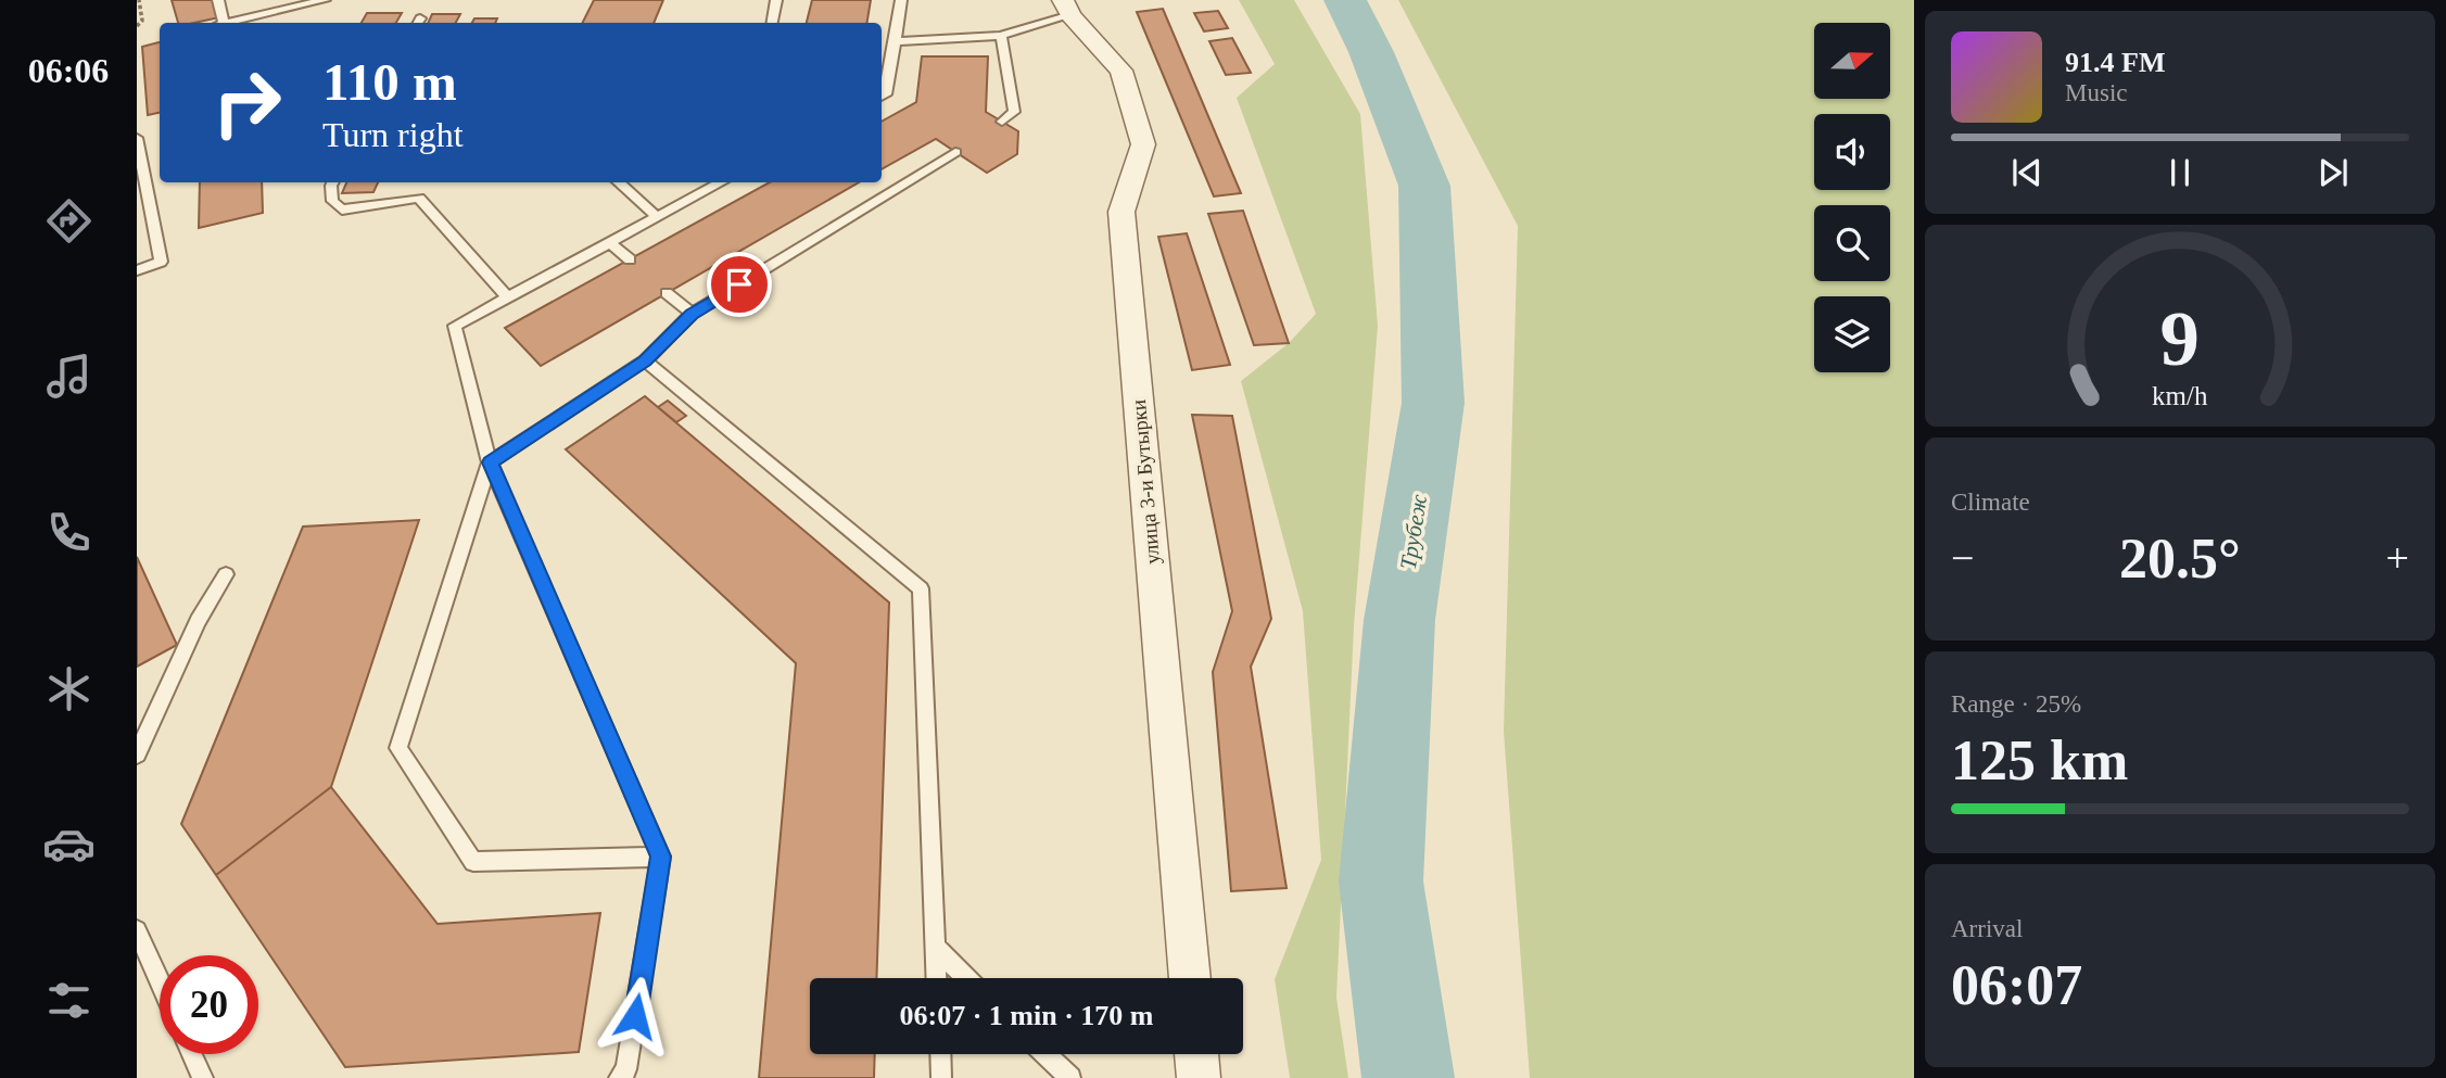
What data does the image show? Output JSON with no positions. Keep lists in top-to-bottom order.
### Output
{
  "streets": {
    "street": ["улица 3-и Бутырки"]
  },
  "water": ["Трубеж"],
  "north": "right",
  "page": {
    "tabs": "06:06",
    "turn": ["110 m", "Turn right"],
    "song": ["91.4 FM", "Music"],
    "tile": [
      "Climate",
      ["Range · 25%", "125 km"],
      ["Arrival", "06:07"]
    ],
    "heat": ["−", "20.5°", "+"],
    "limit": "20",
    "trip": "06:07 · 1 min · 170 m",
    "gauge": ["9", "km/h"]
  }
}
